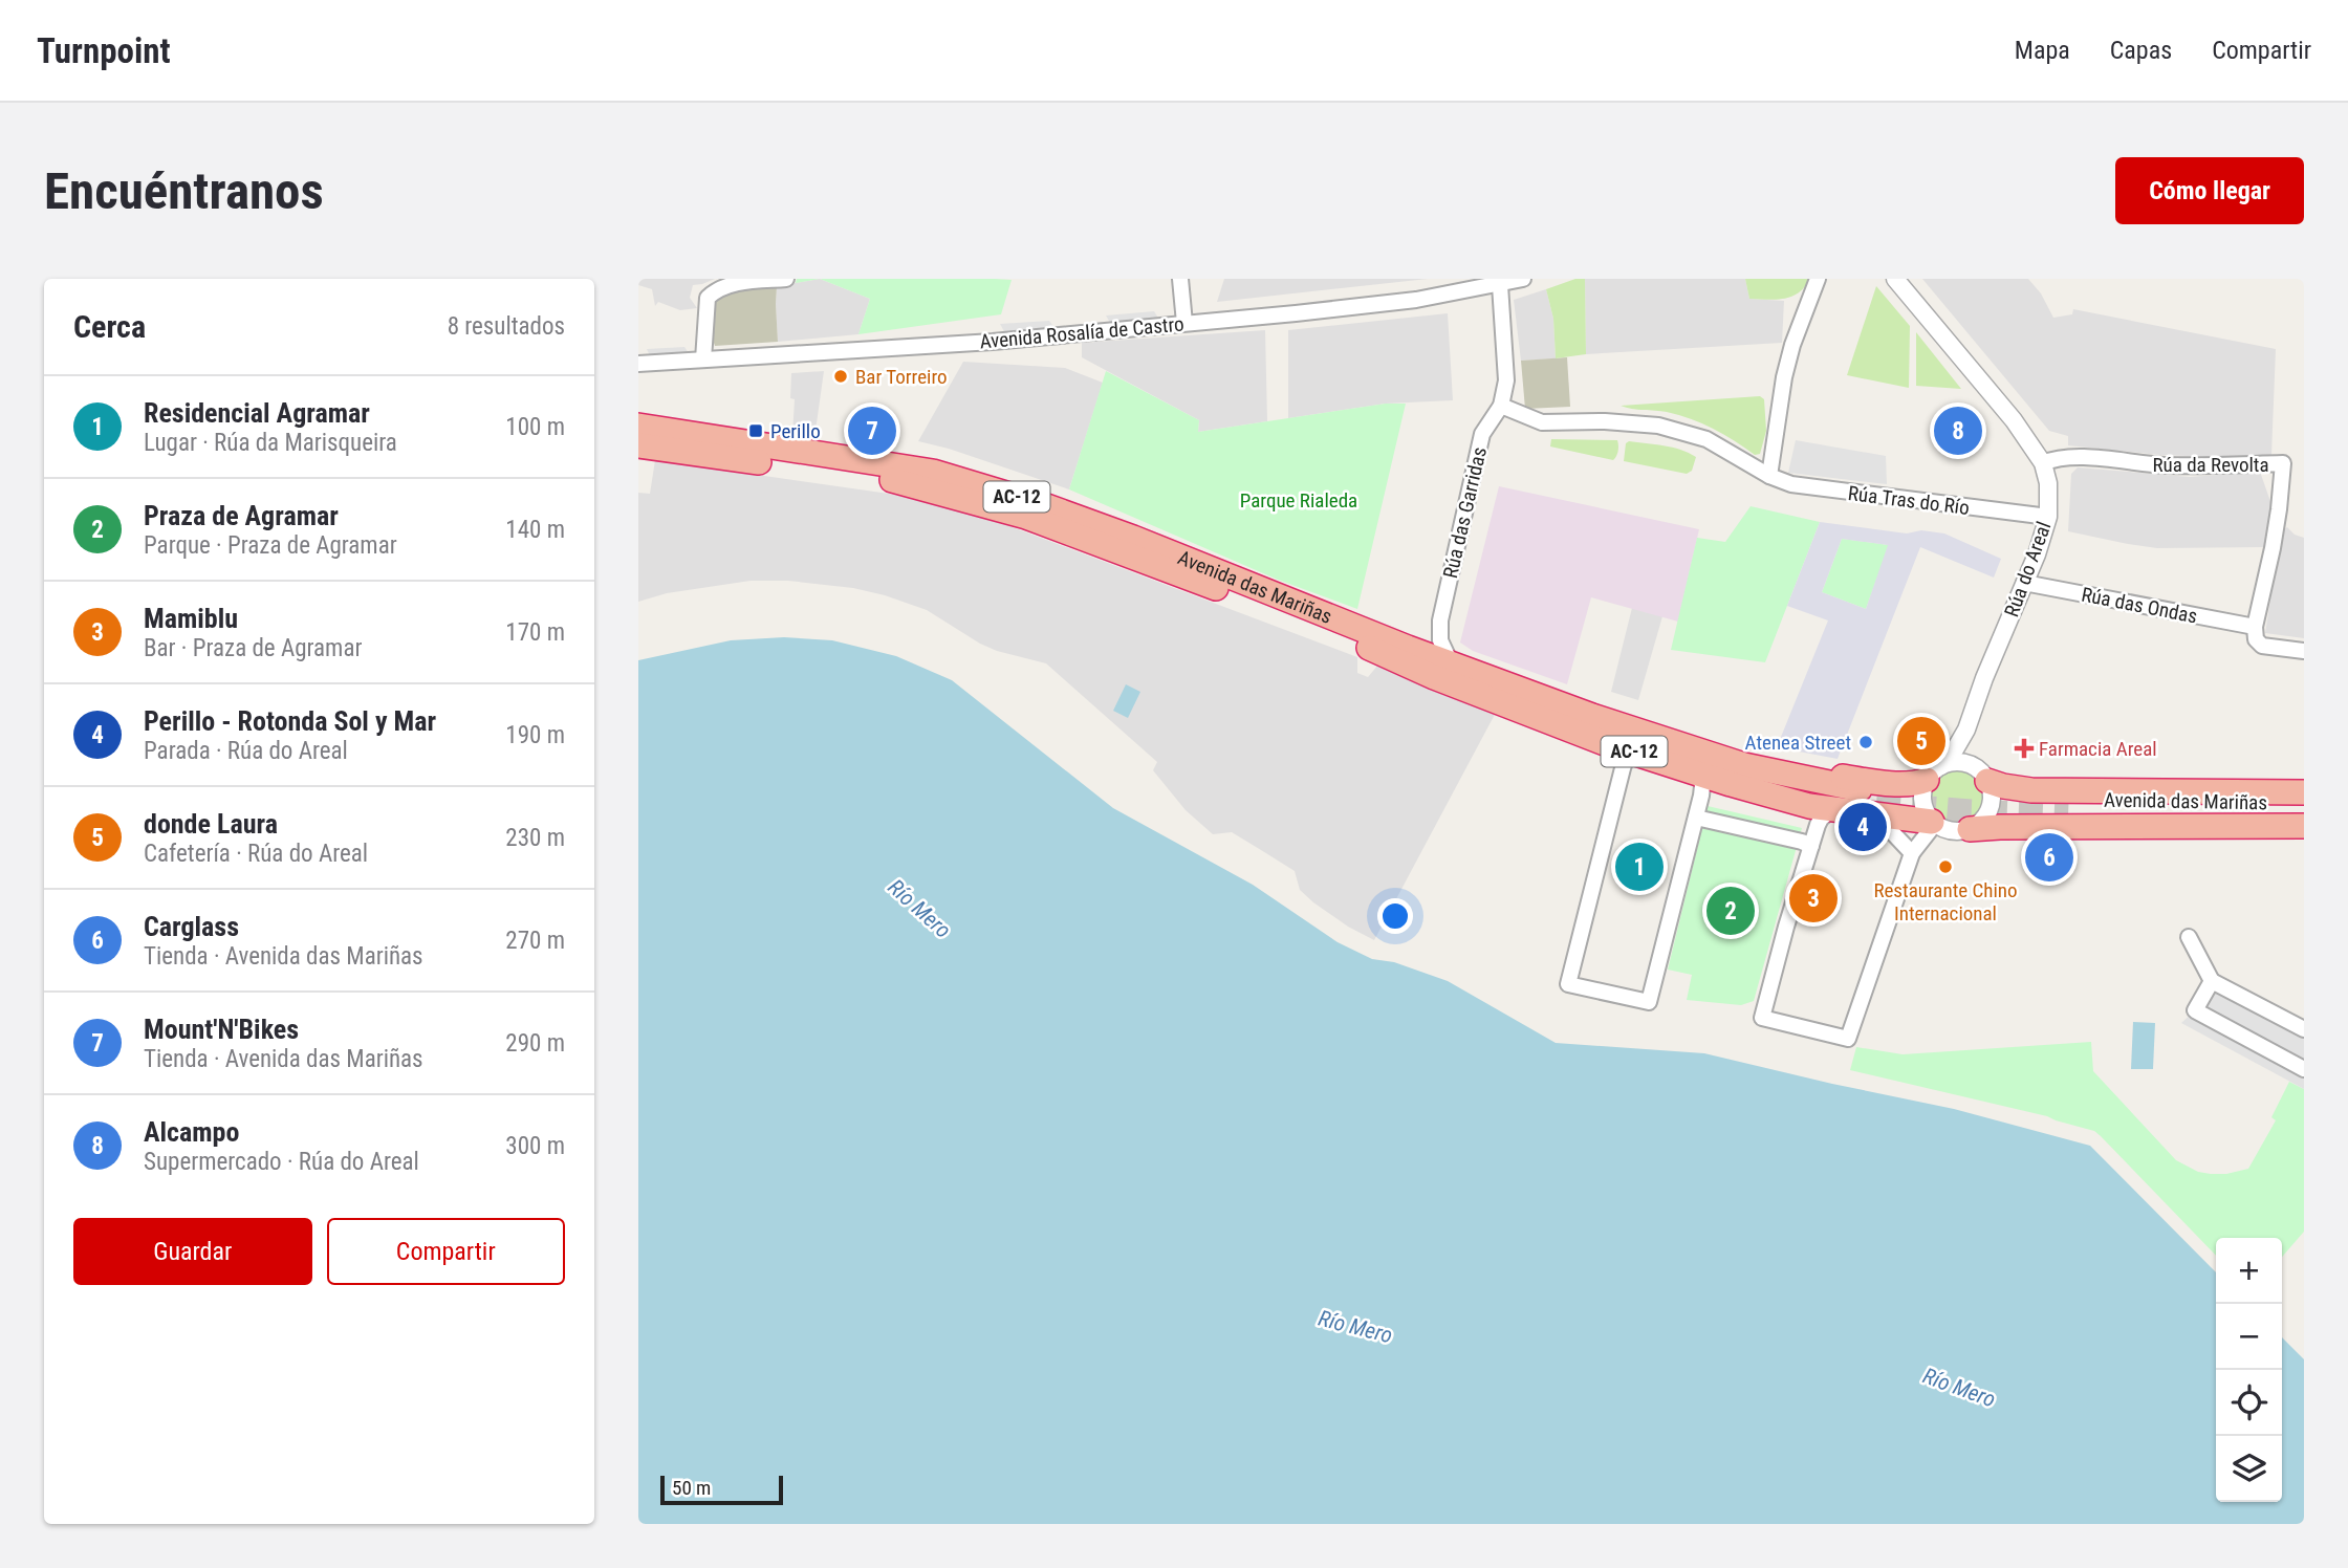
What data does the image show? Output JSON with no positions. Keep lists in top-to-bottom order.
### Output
{
  "streets": {
    "highway": ["AC-12", "Avenida das Mariñas"],
    "street": [
      "Avenida Rosalía de Castro",
      "Rúa da Revolta",
      "Rúa Tras do Río",
      "Rúa das Garridas",
      "Rúa do Areal",
      "Rúa das Ondas"
    ]
  },
  "crossings": [
    ["Avenida Rosalía de Castro", "Rúa das Garridas"],
    ["Rúa da Revolta", "Rúa do Areal"],
    ["Rúa da Revolta", "Rúa das Ondas"],
    ["AC-12", "Rúa das Garridas"],
    ["AC-12", "Rúa do Areal"],
    ["AC-12", "Avenida das Mariñas"],
    ["Rúa Tras do Río", "Rúa das Garridas"],
    ["Rúa Tras do Río", "Rúa do Areal"],
    ["Rúa do Areal", "Rúa das Ondas"]
  ],
  "water": ["Río Mero"],
  "parks": ["Parque Rialeda"],
  "places": {
    "other": ["Bar Torreiro", "Atenea Street", "Restaurante Chino Internacional"],
    "transit": ["Perillo"],
    "health": ["Farmacia Areal"]
  },
  "scale_bar": "50 m",
  "page": {
    "header": "Turnpoint",
    "nav": ["Mapa", "Capas", "Compartir"],
    "buttons": [
      "Cómo llegar",
      ["Guardar", "Compartir"]
    ],
    "title": "Encuéntranos",
    "heading": ["Cerca", "8 resultados"],
    "list": [
      {
        "mark": "1",
        "name": "Residencial Agramar",
        "note": "Lugar · Rúa da Marisqueira",
        "value": "100 m"
      },
      {
        "mark": "2",
        "name": "Praza de Agramar",
        "note": "Parque · Praza de Agramar",
        "value": "140 m"
      },
      {
        "mark": "3",
        "name": "Mamiblu",
        "note": "Bar · Praza de Agramar",
        "value": "170 m"
      },
      {
        "mark": "4",
        "name": "Perillo - Rotonda Sol y Mar",
        "note": "Parada · Rúa do Areal",
        "value": "190 m"
      },
      {
        "mark": "5",
        "name": "donde Laura",
        "note": "Cafetería · Rúa do Areal",
        "value": "230 m"
      },
      {
        "mark": "6",
        "name": "Carglass",
        "note": "Tienda · Avenida das Mariñas",
        "value": "270 m"
      },
      {
        "mark": "7",
        "name": "Mount'N'Bikes",
        "note": "Tienda · Avenida das Mariñas",
        "value": "290 m"
      },
      {
        "mark": "8",
        "name": "Alcampo",
        "note": "Supermercado · Rúa do Areal",
        "value": "300 m"
      }
    ],
    "pins": [
      "7",
      "8",
      "5",
      "4",
      "6",
      "1",
      "3",
      "2"
    ],
    "map_buttons": ["+", "−"],
    "scale": "50 m"
  }
}
